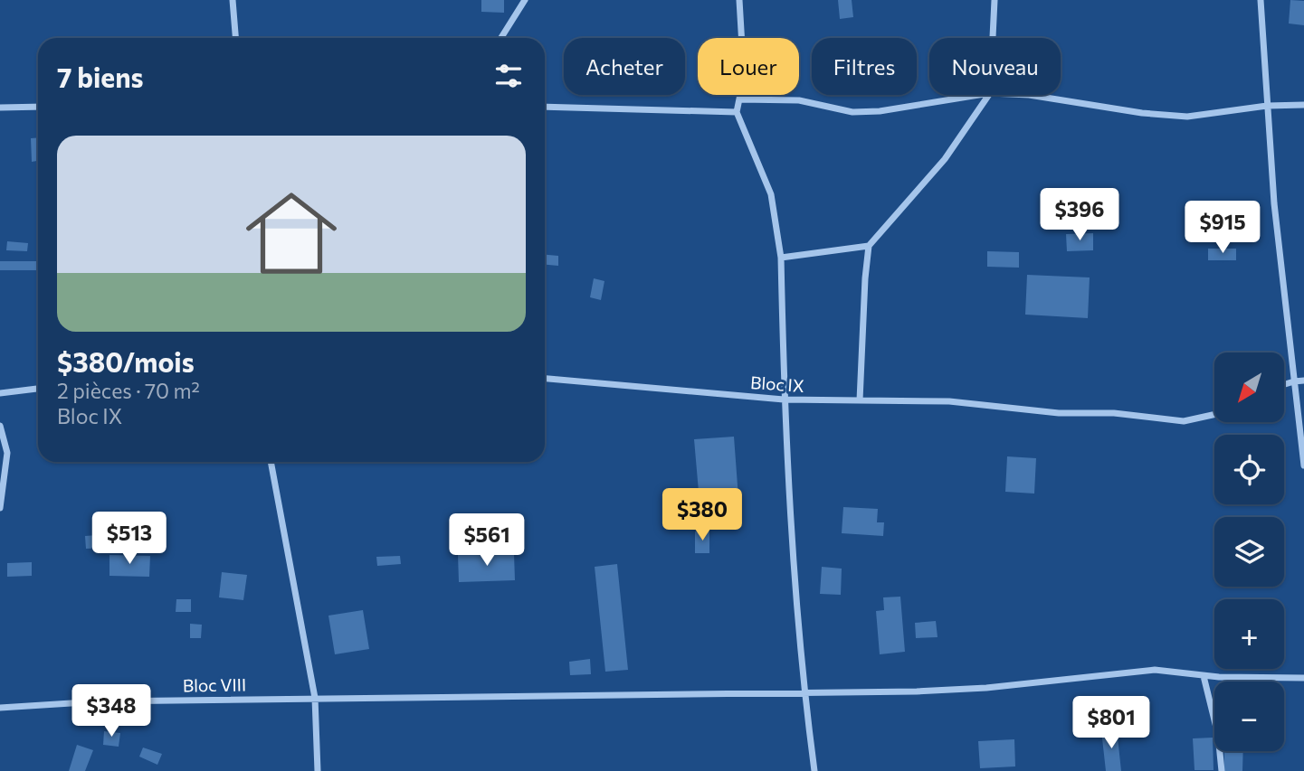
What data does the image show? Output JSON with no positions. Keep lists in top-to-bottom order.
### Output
{
  "streets": {
    "street": ["Bloc IX", "Bloc VIII"]
  },
  "north": "bottom left",
  "page": {
    "chip": [
      "Acheter",
      "Louer",
      "Filtres",
      "Nouveau"
    ],
    "heading": "7 biens",
    "list": [
      {
        "name": "$380/mois",
        "note": "2 pièces · 70 m² · Bloc IX"
      }
    ],
    "price": [
      "$396",
      "$915",
      "$380",
      "$513",
      "$561",
      "$348",
      "$801"
    ],
    "map_buttons": ["+", "−"]
  }
}
